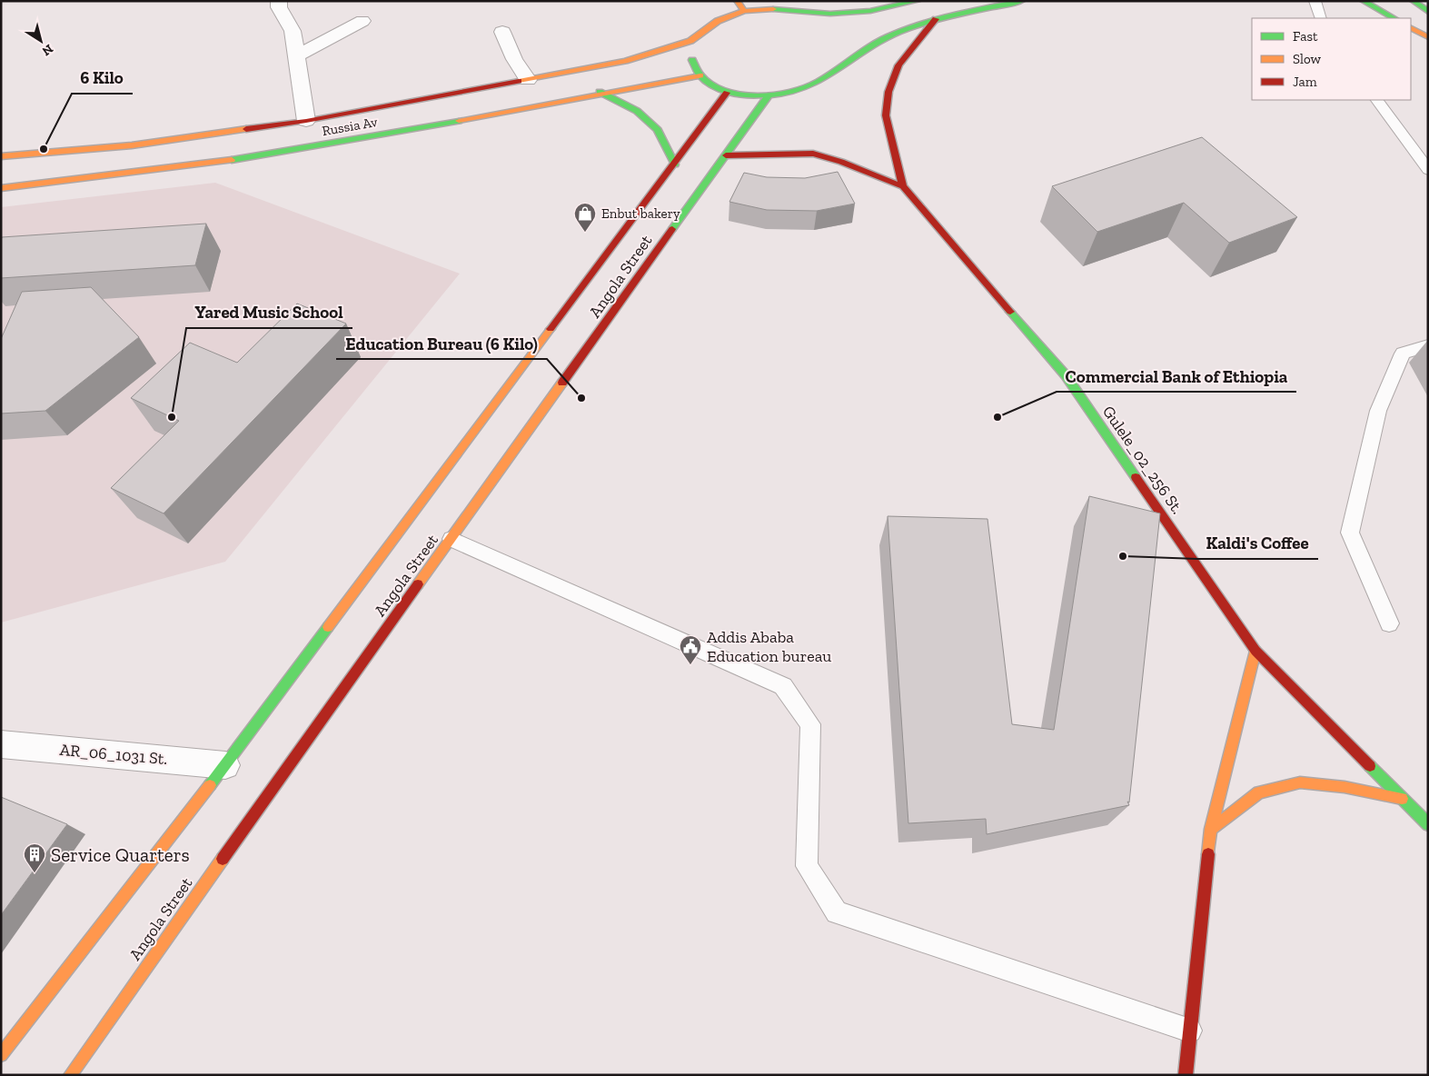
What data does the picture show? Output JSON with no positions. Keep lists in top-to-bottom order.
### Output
{
  "streets": {
    "main road": ["Russia Av", "Angola Street", "Gulele_02_256 St."],
    "street": ["AR_06_1031 St."]
  },
  "places": {
    "other": [
      "6 Kilo",
      "Education Bureau (6 Kilo)",
      "Yared Music School",
      "Commercial Bank of Ethiopia",
      "Kaldi's Coffee"
    ],
    "shop": ["Enbut bakery"],
    "public building": ["Addis Ababa Education bureau"],
    "building": ["Service Quarters"]
  },
  "legend": ["Fast", "Slow", "Jam"],
  "north": "bottom right"
}
